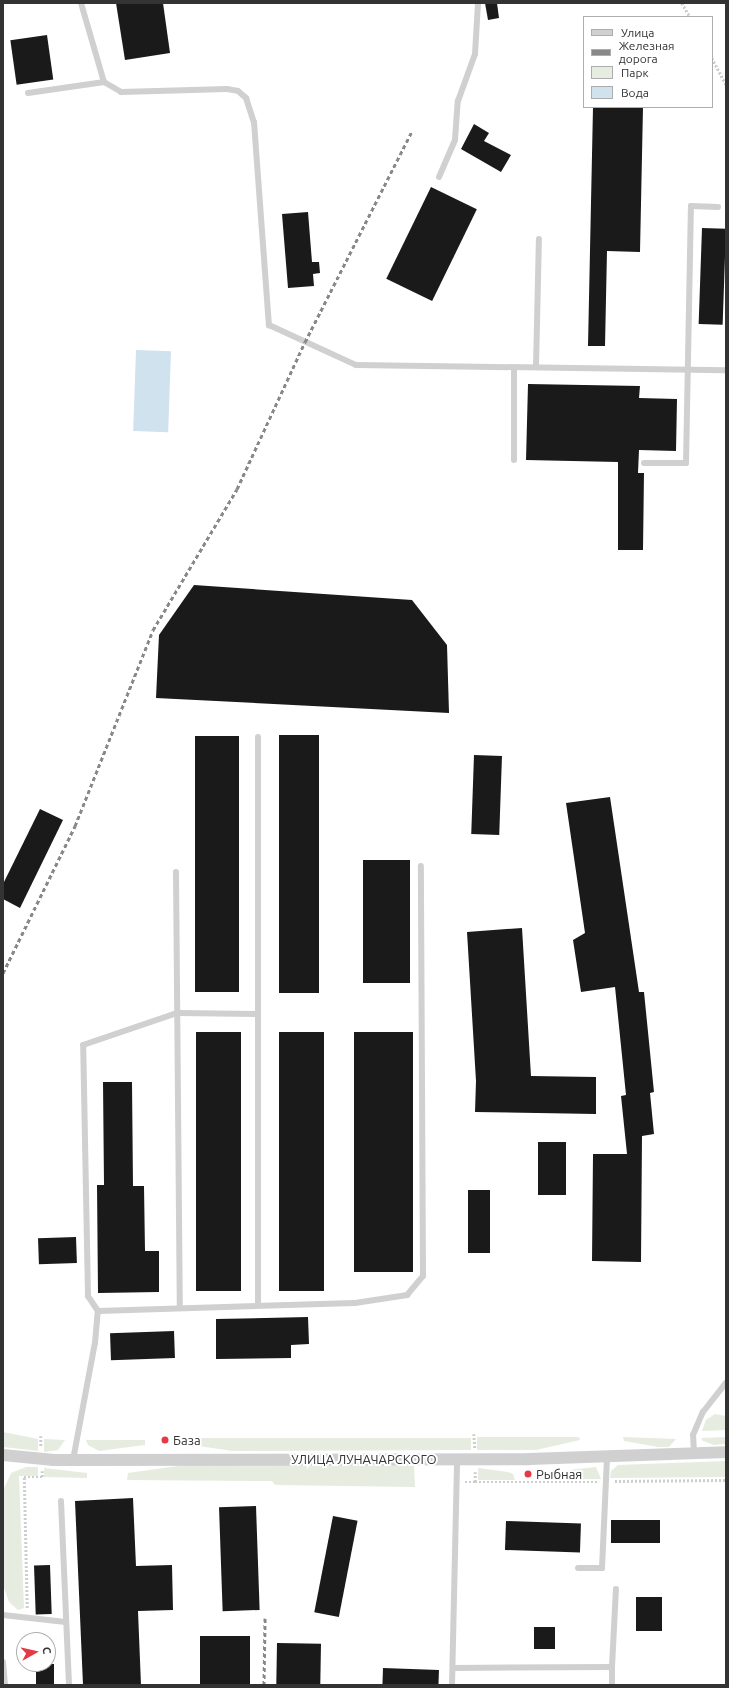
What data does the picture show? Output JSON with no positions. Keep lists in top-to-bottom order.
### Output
{
  "streets": {
    "street": ["УЛИЦА ЛУНАЧАРСКОГО"]
  },
  "places": ["База", "Рыбная"],
  "legend": [
    "Улица",
    "Железная дорога",
    "Парк",
    "Вода"
  ],
  "north": "right"
}
